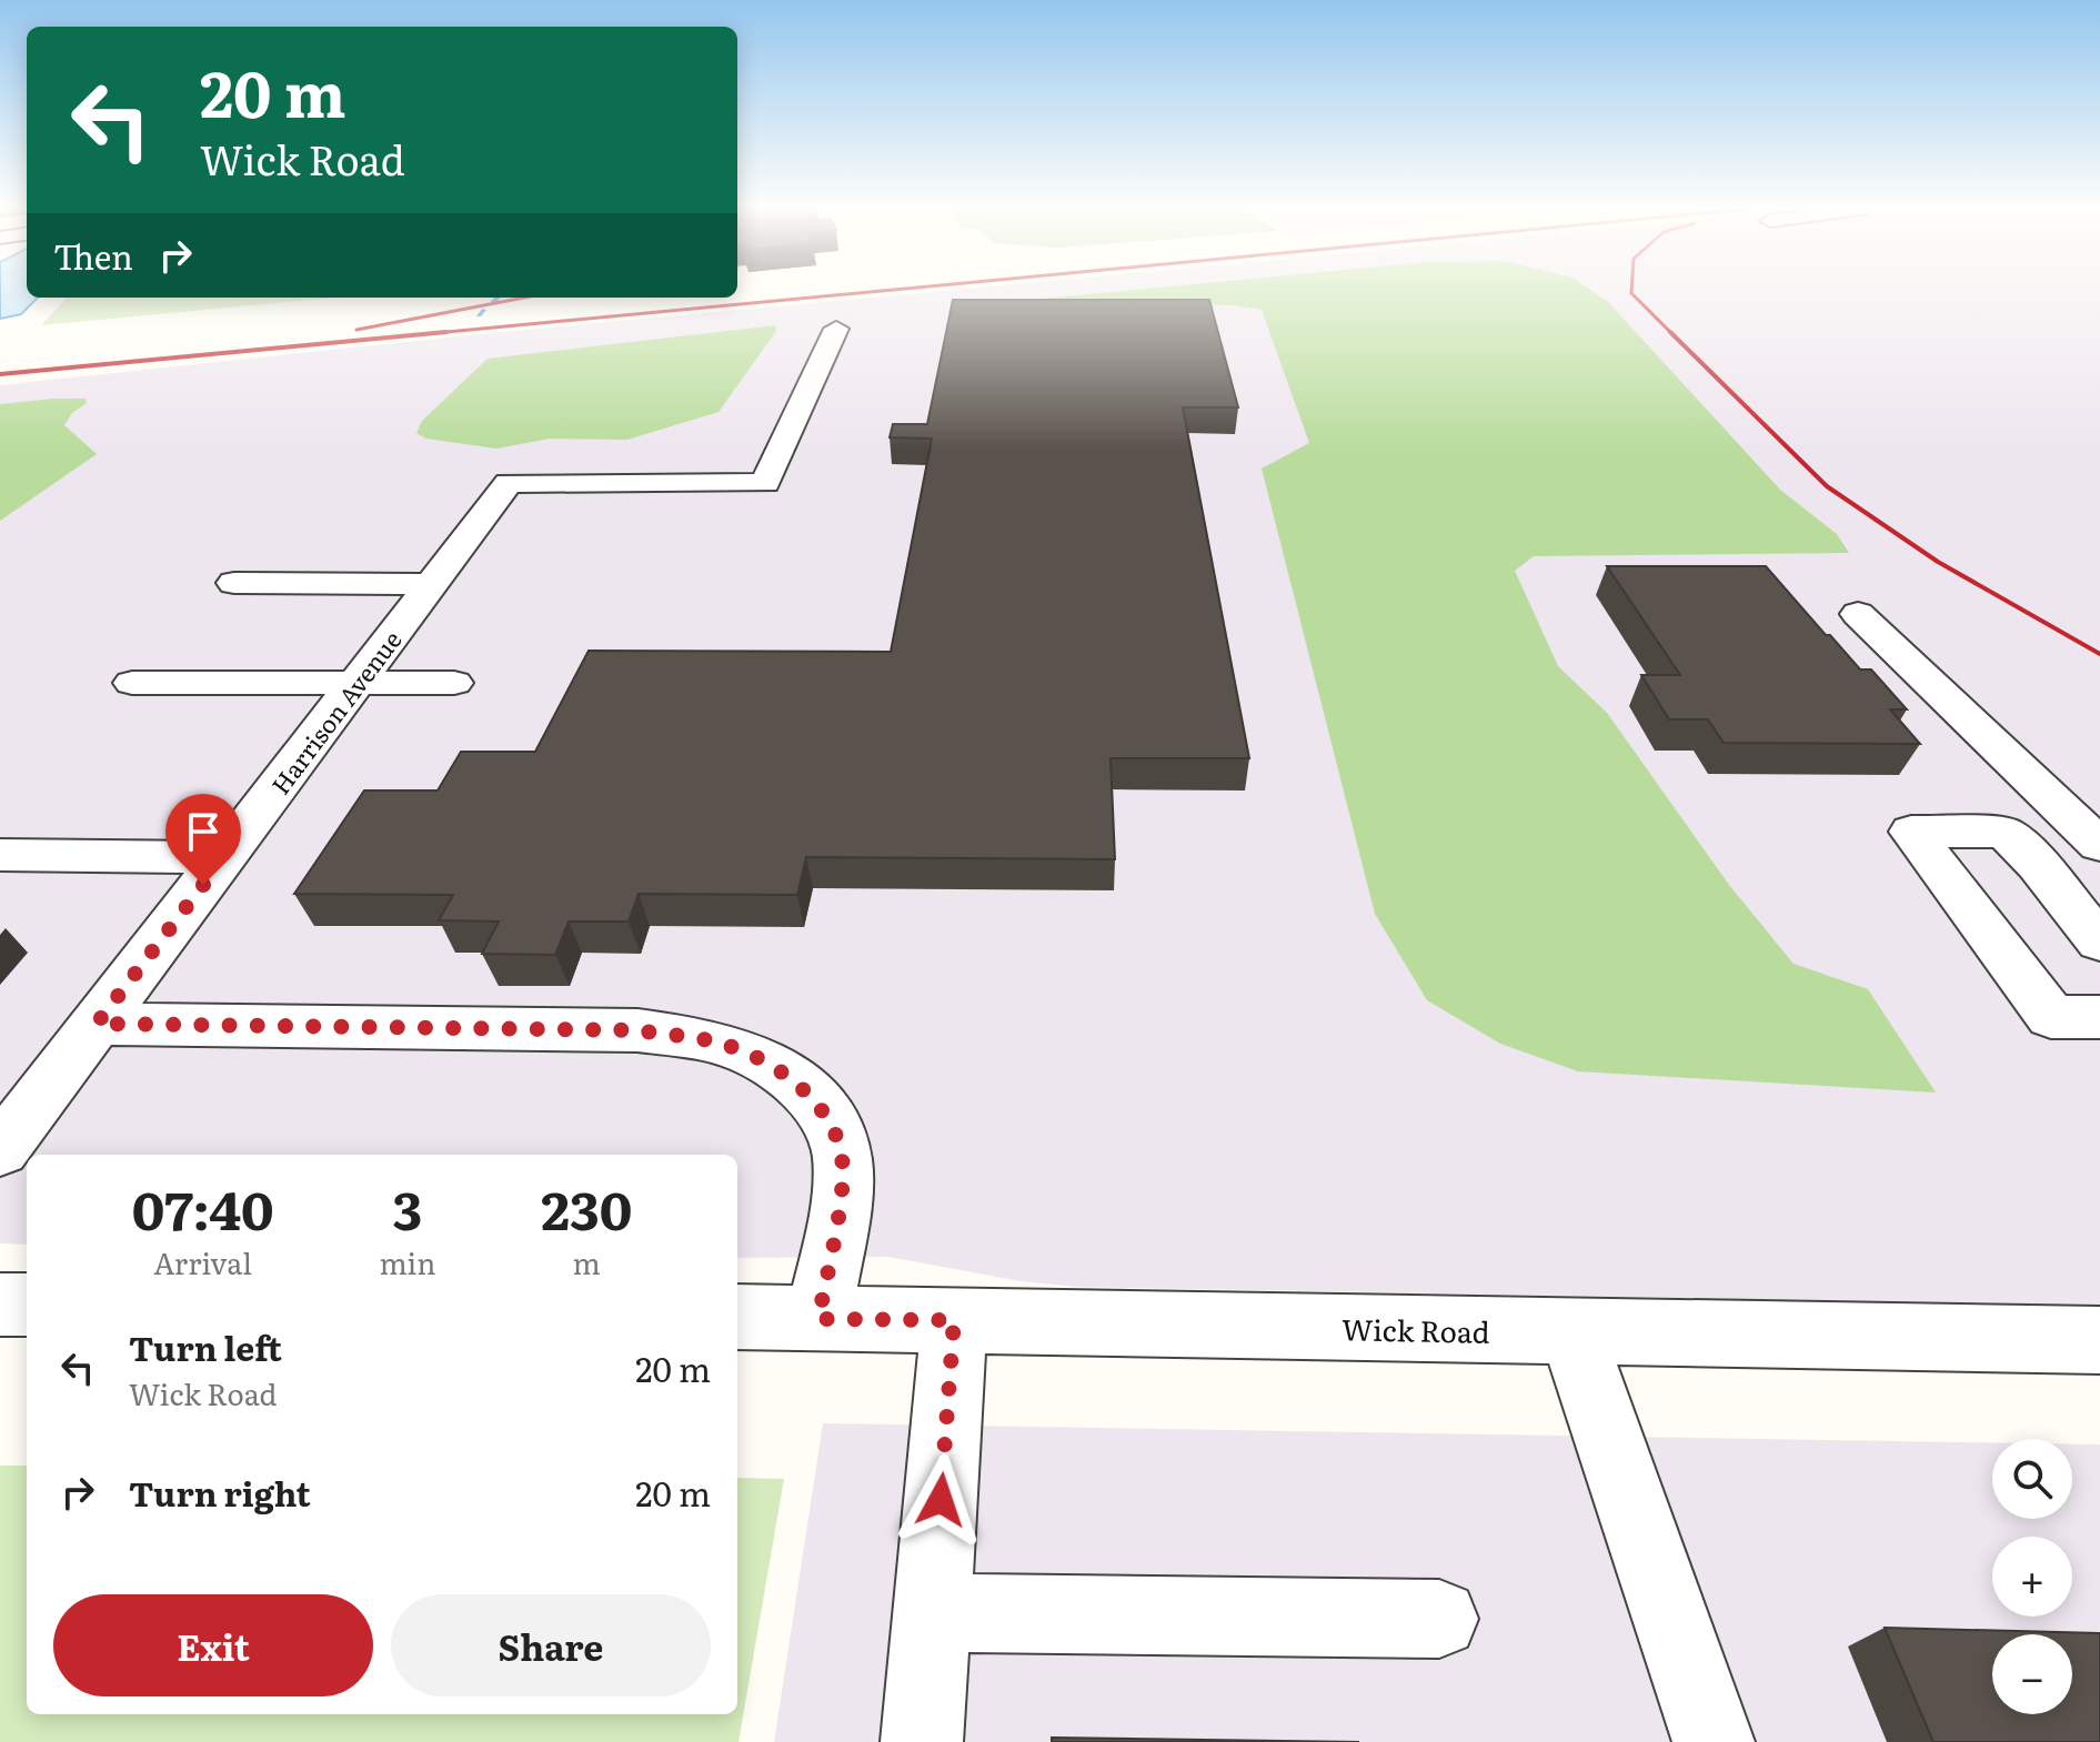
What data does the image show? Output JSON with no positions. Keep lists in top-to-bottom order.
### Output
{
  "streets": {
    "street": ["Harrison Avenue", "Wick Road"]
  },
  "page": {
    "turn": ["20 m", "Wick Road"],
    "then": "Then",
    "eta": [
      "07:40",
      "Arrival",
      "3",
      "min",
      "230",
      "m"
    ],
    "list": [
      {
        "name": "Turn left",
        "note": "Wick Road",
        "value": "20 m"
      },
      {
        "name": "Turn right",
        "value": "20 m"
      }
    ],
    "map_buttons": ["+", "−"],
    "buttons": ["Exit", "Share"]
  }
}
